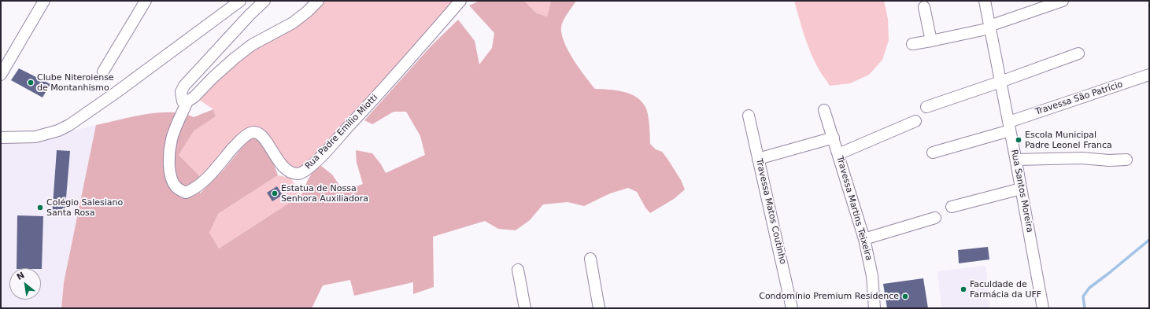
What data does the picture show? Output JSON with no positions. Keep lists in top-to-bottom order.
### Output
{
  "streets": {
    "street": [
      "Travessa São Patrício",
      "Rua Padre Emílio Miotti",
      "Rua Santos Moreira",
      "Travessa Martins Teixeira",
      "Travessa Matos Coutinho"
    ]
  },
  "crossings": [
    ["Travessa São Patrício", "Rua Santos Moreira"]
  ],
  "places": [
    "Clube Niteroiense de Montanhismo",
    "Escola Municipal Padre Leonel Franca",
    "Estatua de Nossa Senhora Auxiliadora",
    "Colégio Salesiano Santa Rosa",
    "Faculdade de Farmácia da UFF",
    "Condomínio Premium Residence"
  ],
  "north": "top left"
}
